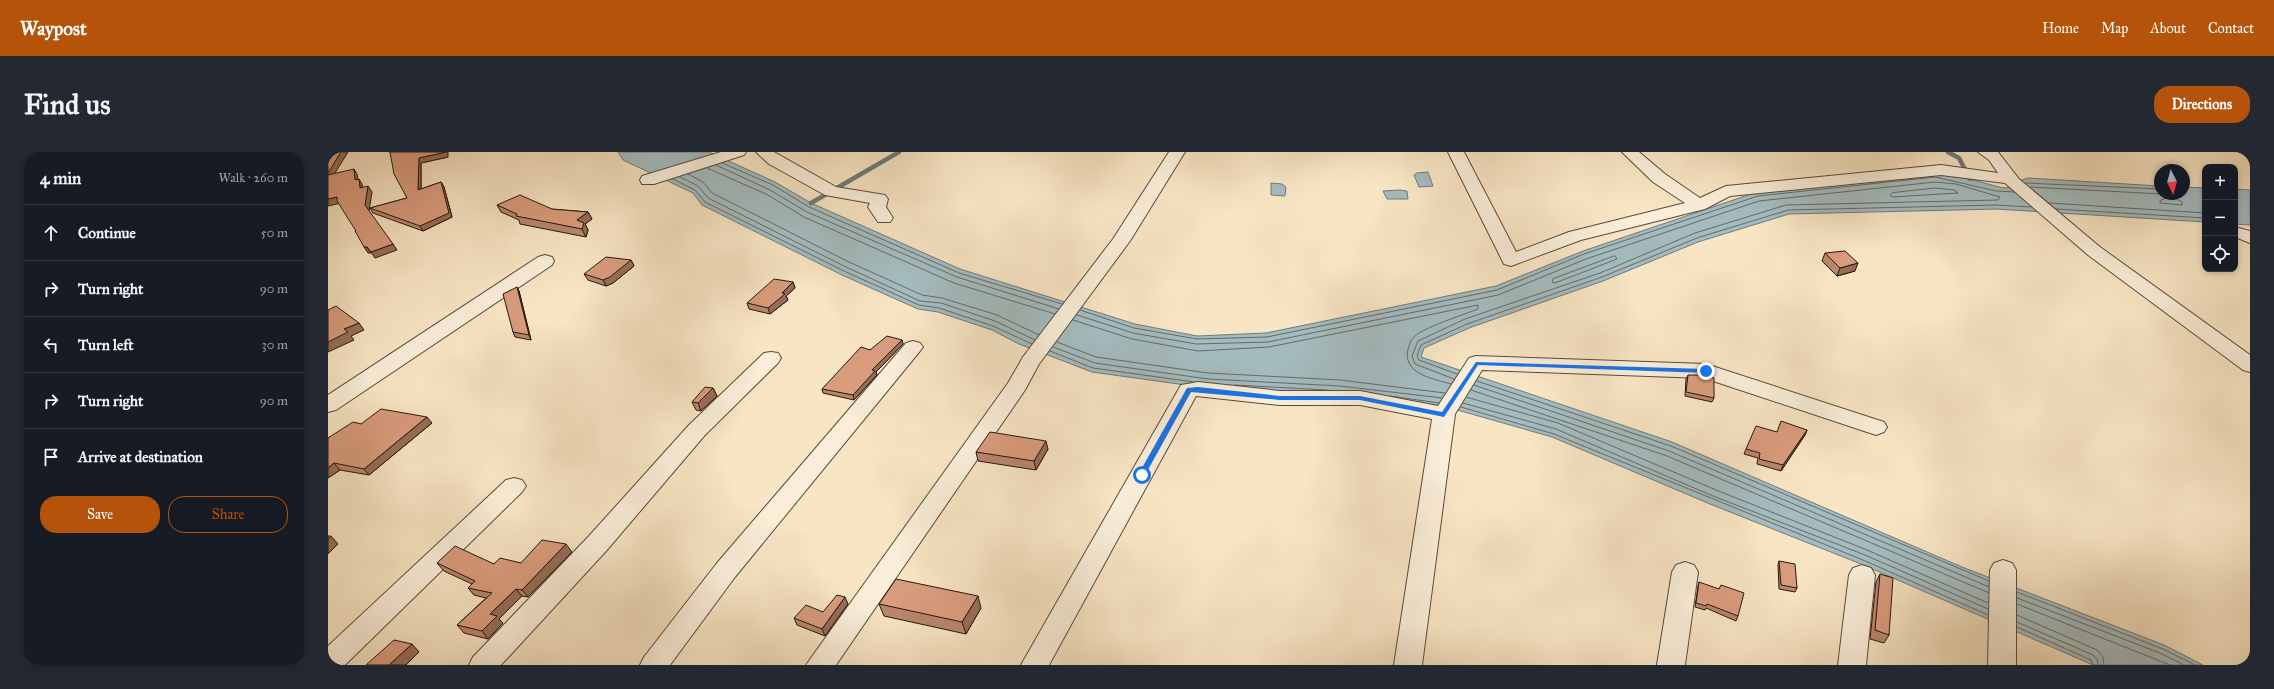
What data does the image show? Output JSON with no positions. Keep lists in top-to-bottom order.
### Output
{
  "north": "bottom",
  "page": {
    "header": "Waypost",
    "nav": [
      "Home",
      "Map",
      "About",
      "Contact"
    ],
    "buttons": [
      "Directions",
      ["Save", "Share"]
    ],
    "title": "Find us",
    "heading": ["4 min", "Walk · 260 m"],
    "map_buttons": ["+", "−"],
    "list": [
      ["Continue", "50 m"],
      ["Turn right", "90 m"],
      ["Turn left", "30 m"],
      ["Turn right", "90 m"],
      "Arrive at destination"
    ]
  }
}
